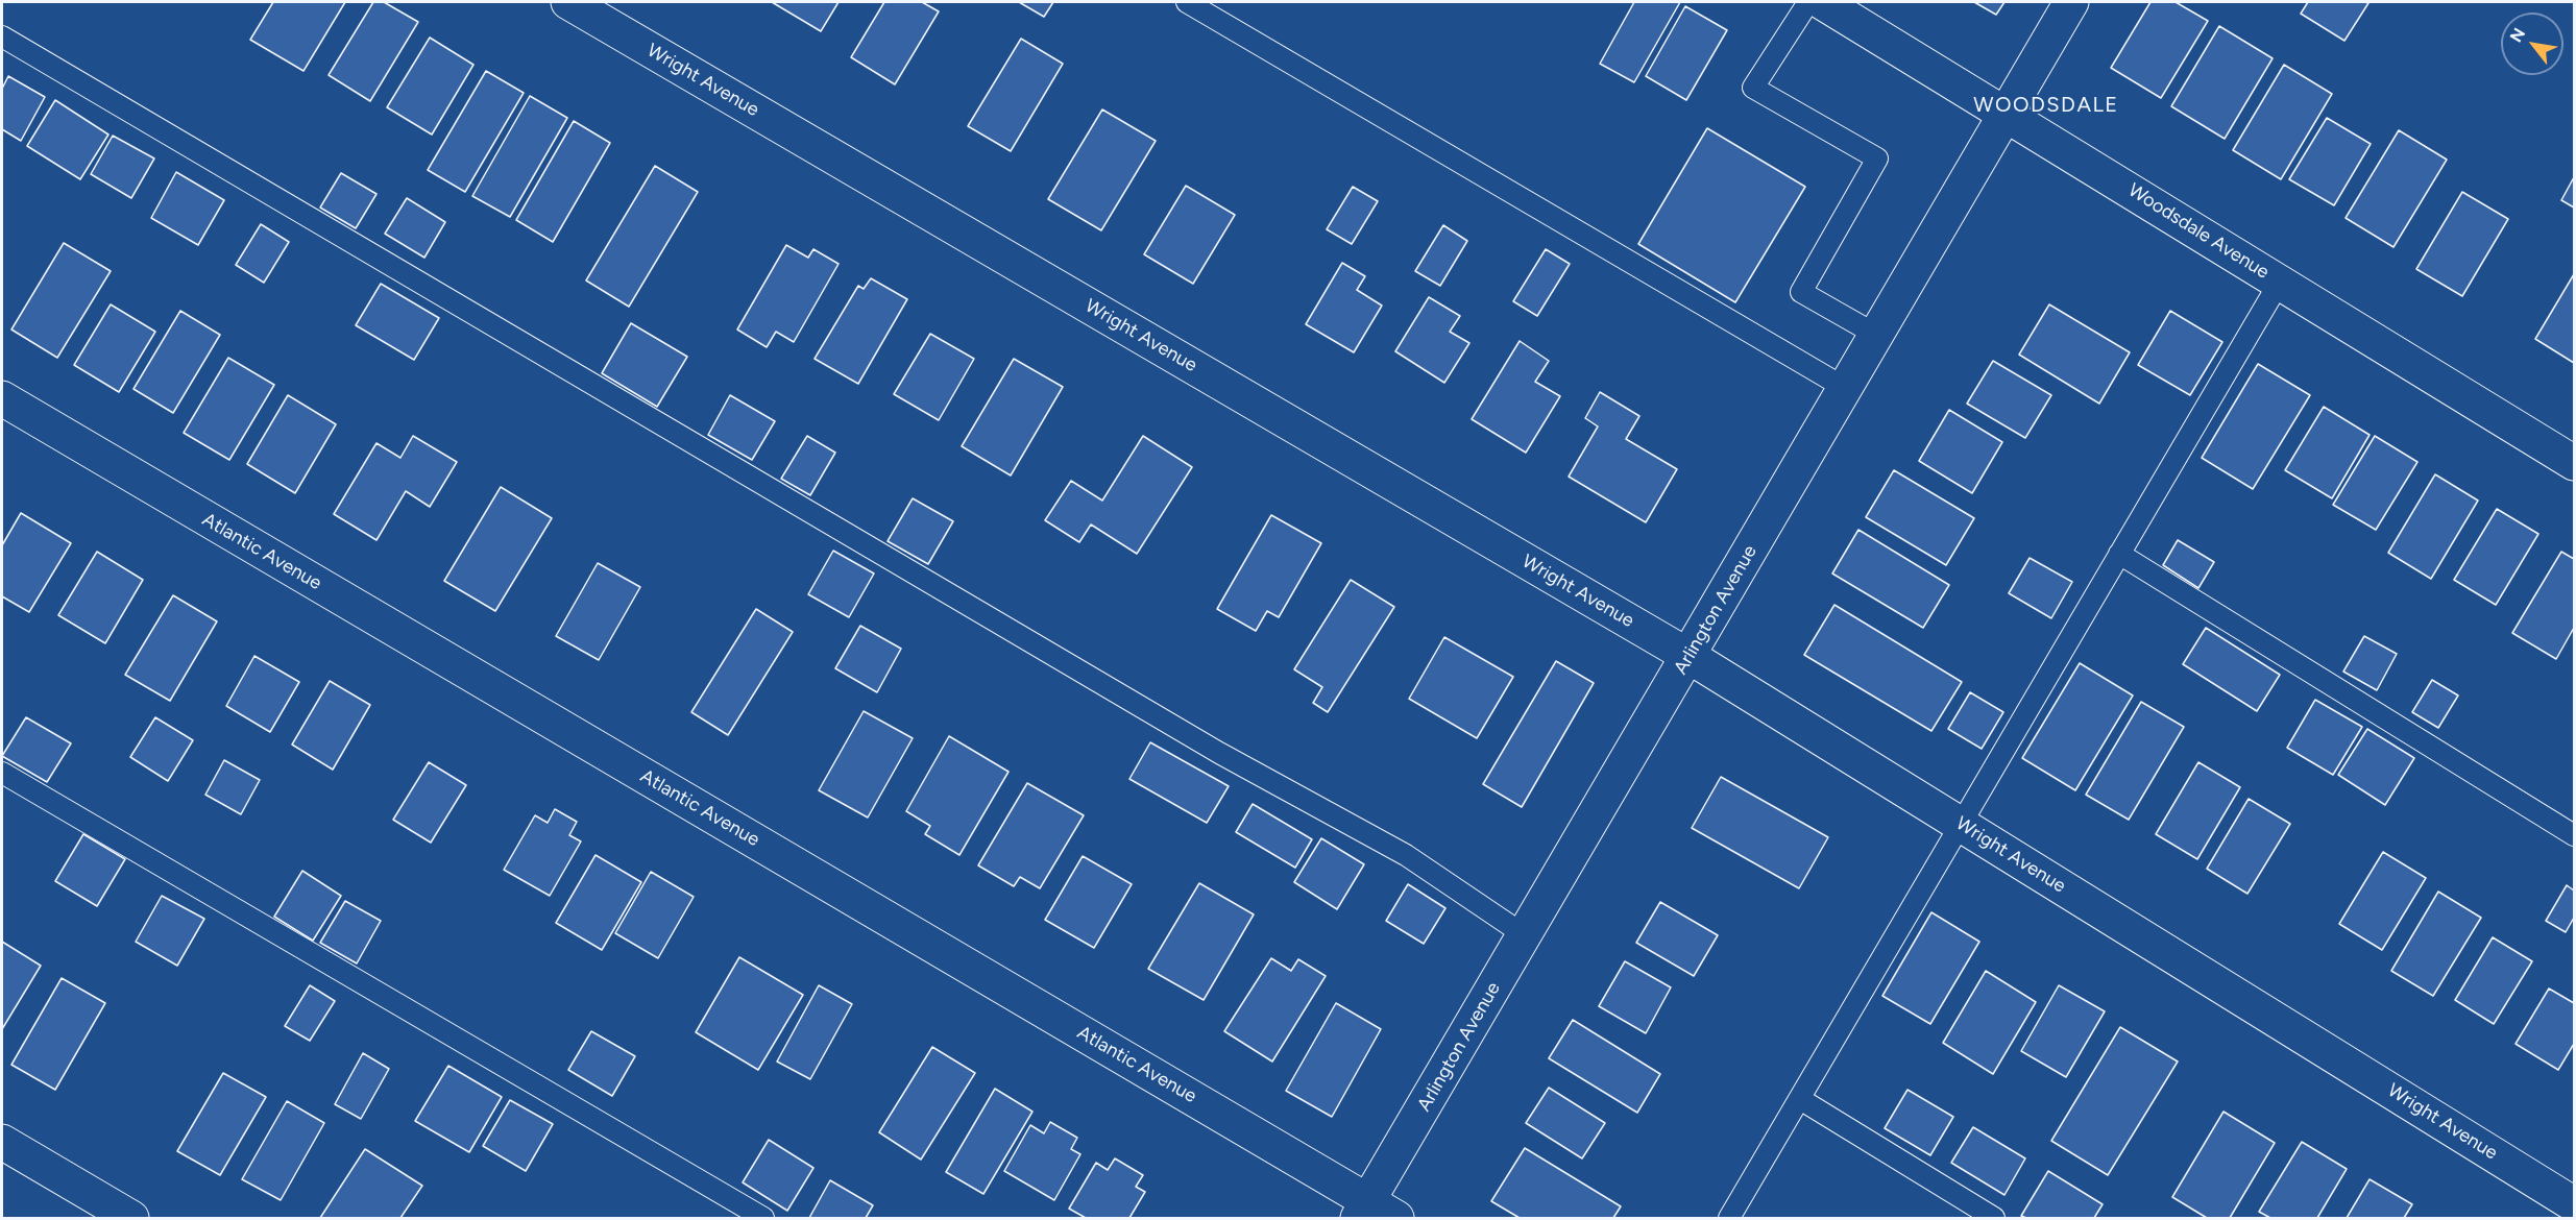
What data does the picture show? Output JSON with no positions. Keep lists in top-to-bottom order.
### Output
{
  "streets": {
    "street": [
      "Wright Avenue",
      "Woodsdale Avenue",
      "Atlantic Avenue",
      "Arlington Avenue"
    ]
  },
  "crossings": [
    ["Wright Avenue", "Arlington Avenue"],
    ["Woodsdale Avenue", "Arlington Avenue"],
    ["Atlantic Avenue", "Arlington Avenue"]
  ],
  "districts": ["WOODSDALE"],
  "north": "top left"
}
